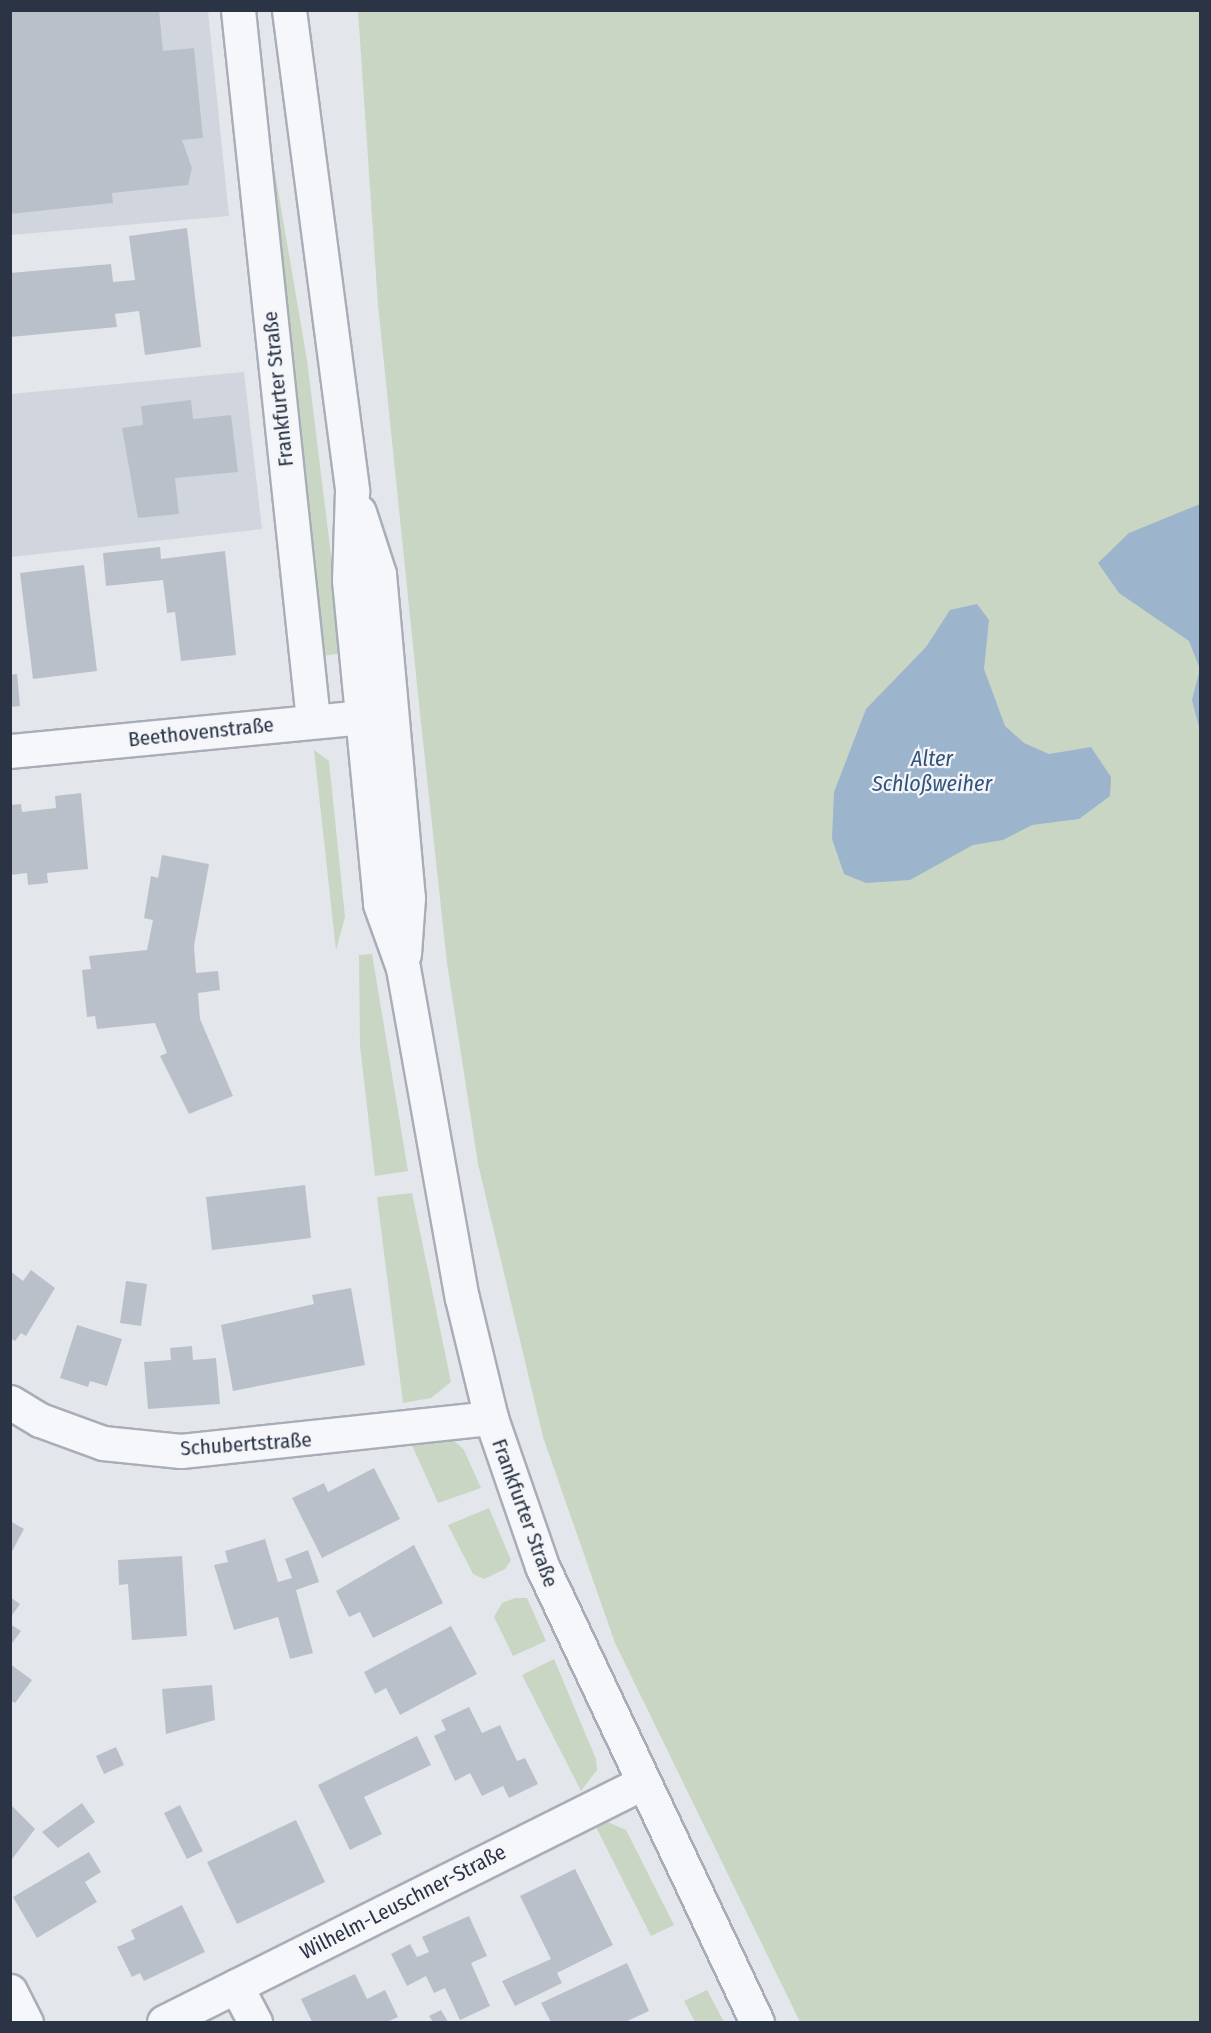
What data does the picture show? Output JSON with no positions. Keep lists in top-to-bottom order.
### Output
{
  "streets": {
    "street": [
      "Frankfurter Straße",
      "Beethovenstraße",
      "Schubertstraße",
      "Wilhelm-Leuschner-Straße"
    ]
  },
  "crossings": [
    ["Frankfurter Straße", "Beethovenstraße"],
    ["Frankfurter Straße", "Schubertstraße"],
    ["Frankfurter Straße", "Wilhelm-Leuschner-Straße"]
  ],
  "water": ["Alter Schloßweiher"]
}
